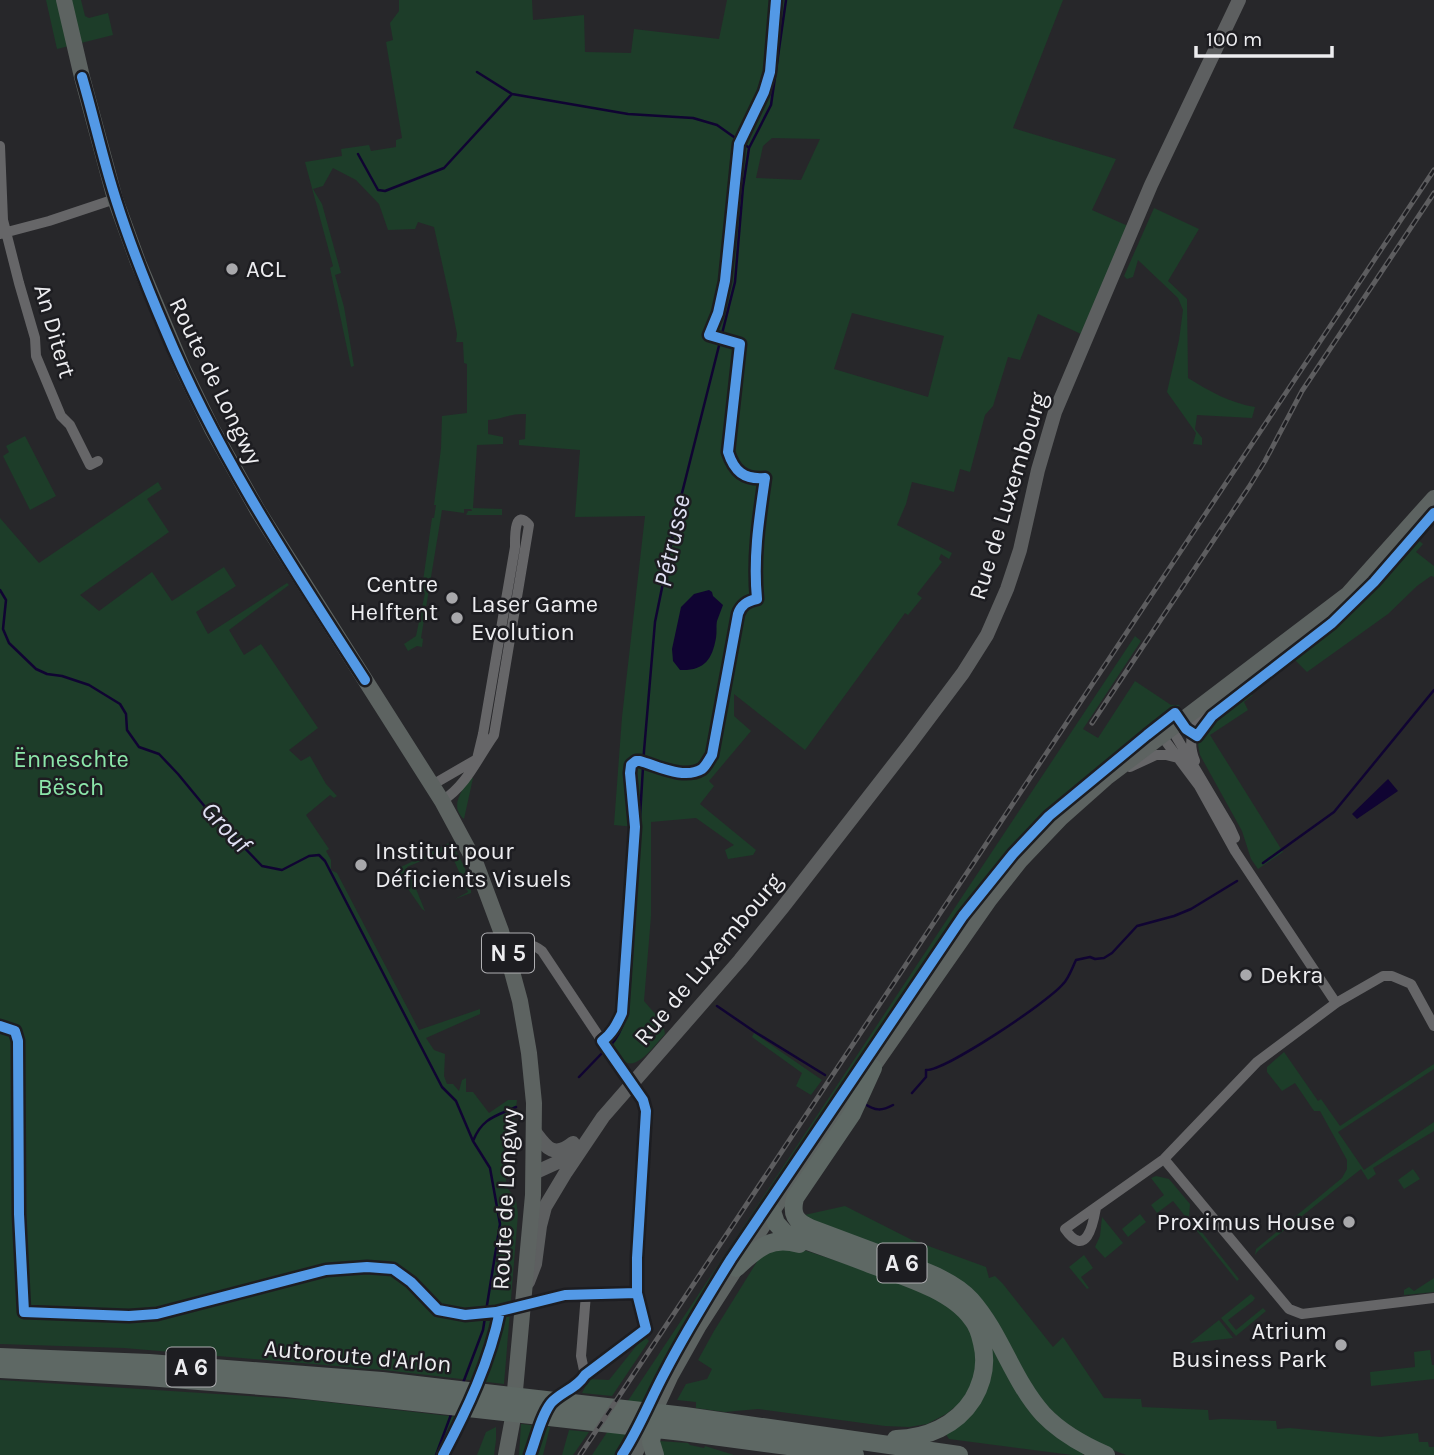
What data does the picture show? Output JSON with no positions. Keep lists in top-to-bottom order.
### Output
{
  "streets": {
    "highway": ["A 6", "Autoroute d'Arlon"],
    "main road": ["Route de Longwy", "Rue de Luxembourg", "N 5"],
    "street": ["An Ditert"]
  },
  "crossings": [
    ["Route de Longwy", "Rue de Luxembourg"],
    ["A 6", "Autoroute d'Arlon"]
  ],
  "water": ["Pétrusse", "Grouf"],
  "parks": ["Ënneschte Bësch"],
  "places": [
    "ACL",
    "Centre Helftent",
    "Laser Game Evolution",
    "Institut pour Déficients Visuels",
    "Dekra",
    "Proximus House",
    "Atrium Business Park"
  ],
  "scale_bar": "100 m"
}
